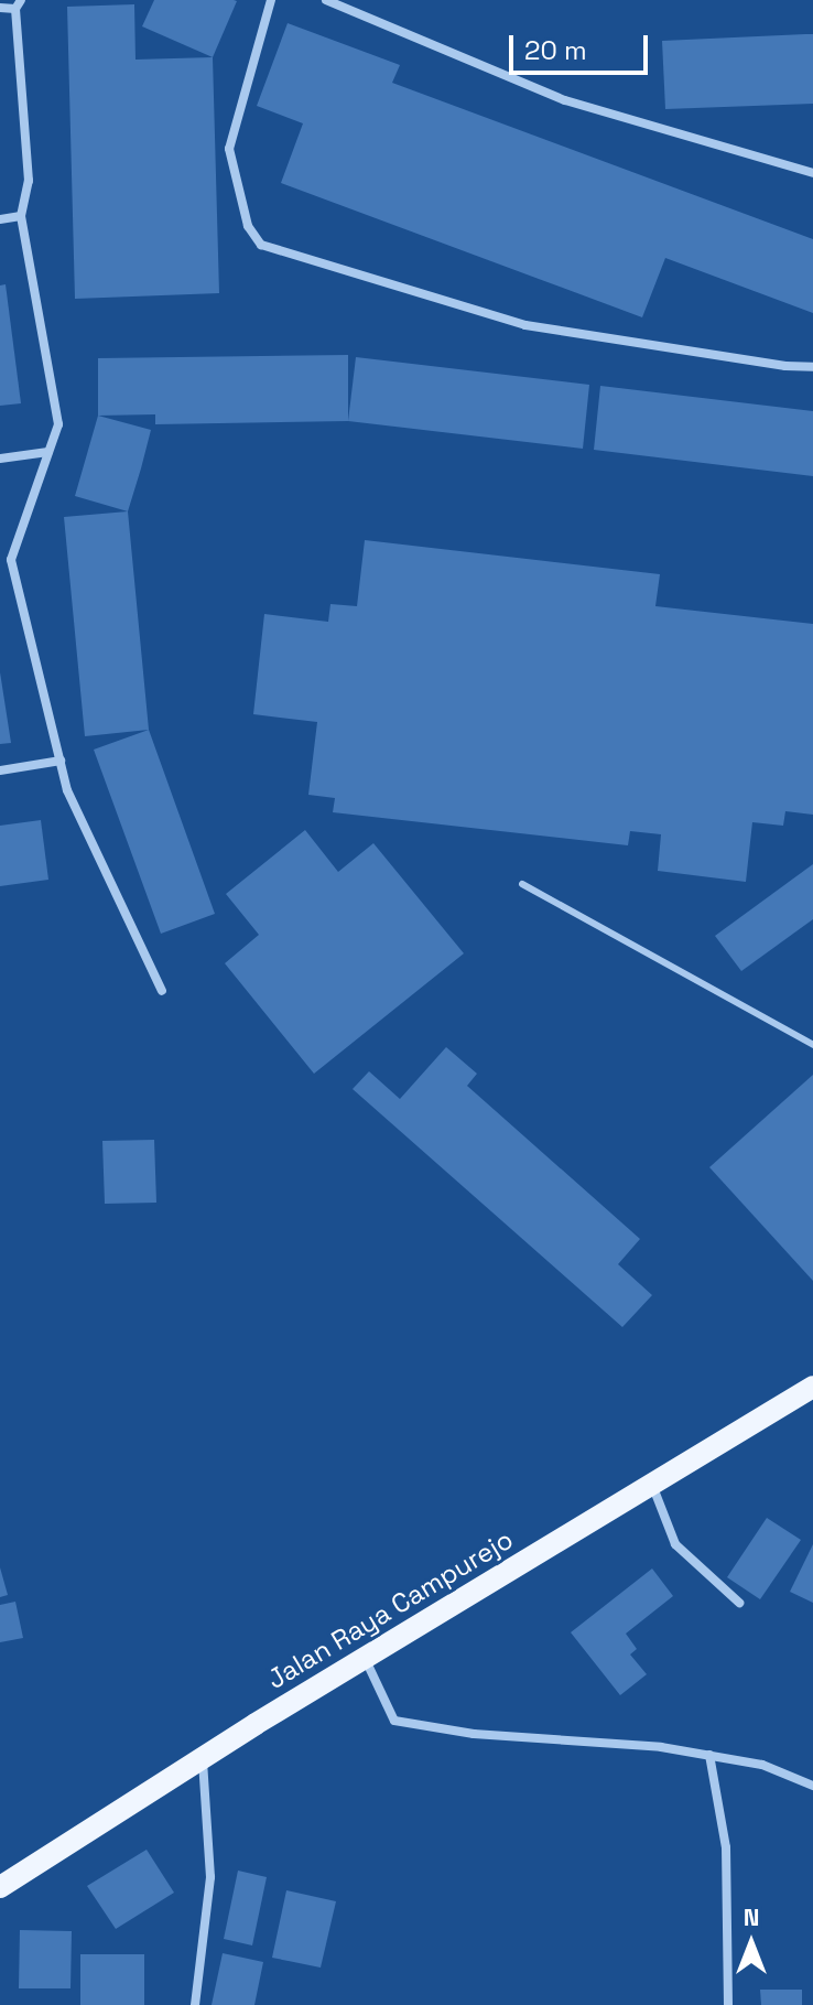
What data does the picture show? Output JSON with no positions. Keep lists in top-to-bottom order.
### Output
{
  "streets": {
    "main road": ["Jalan Raya Campurejo"]
  },
  "scale_bar": "20 m",
  "north": "top"
}
